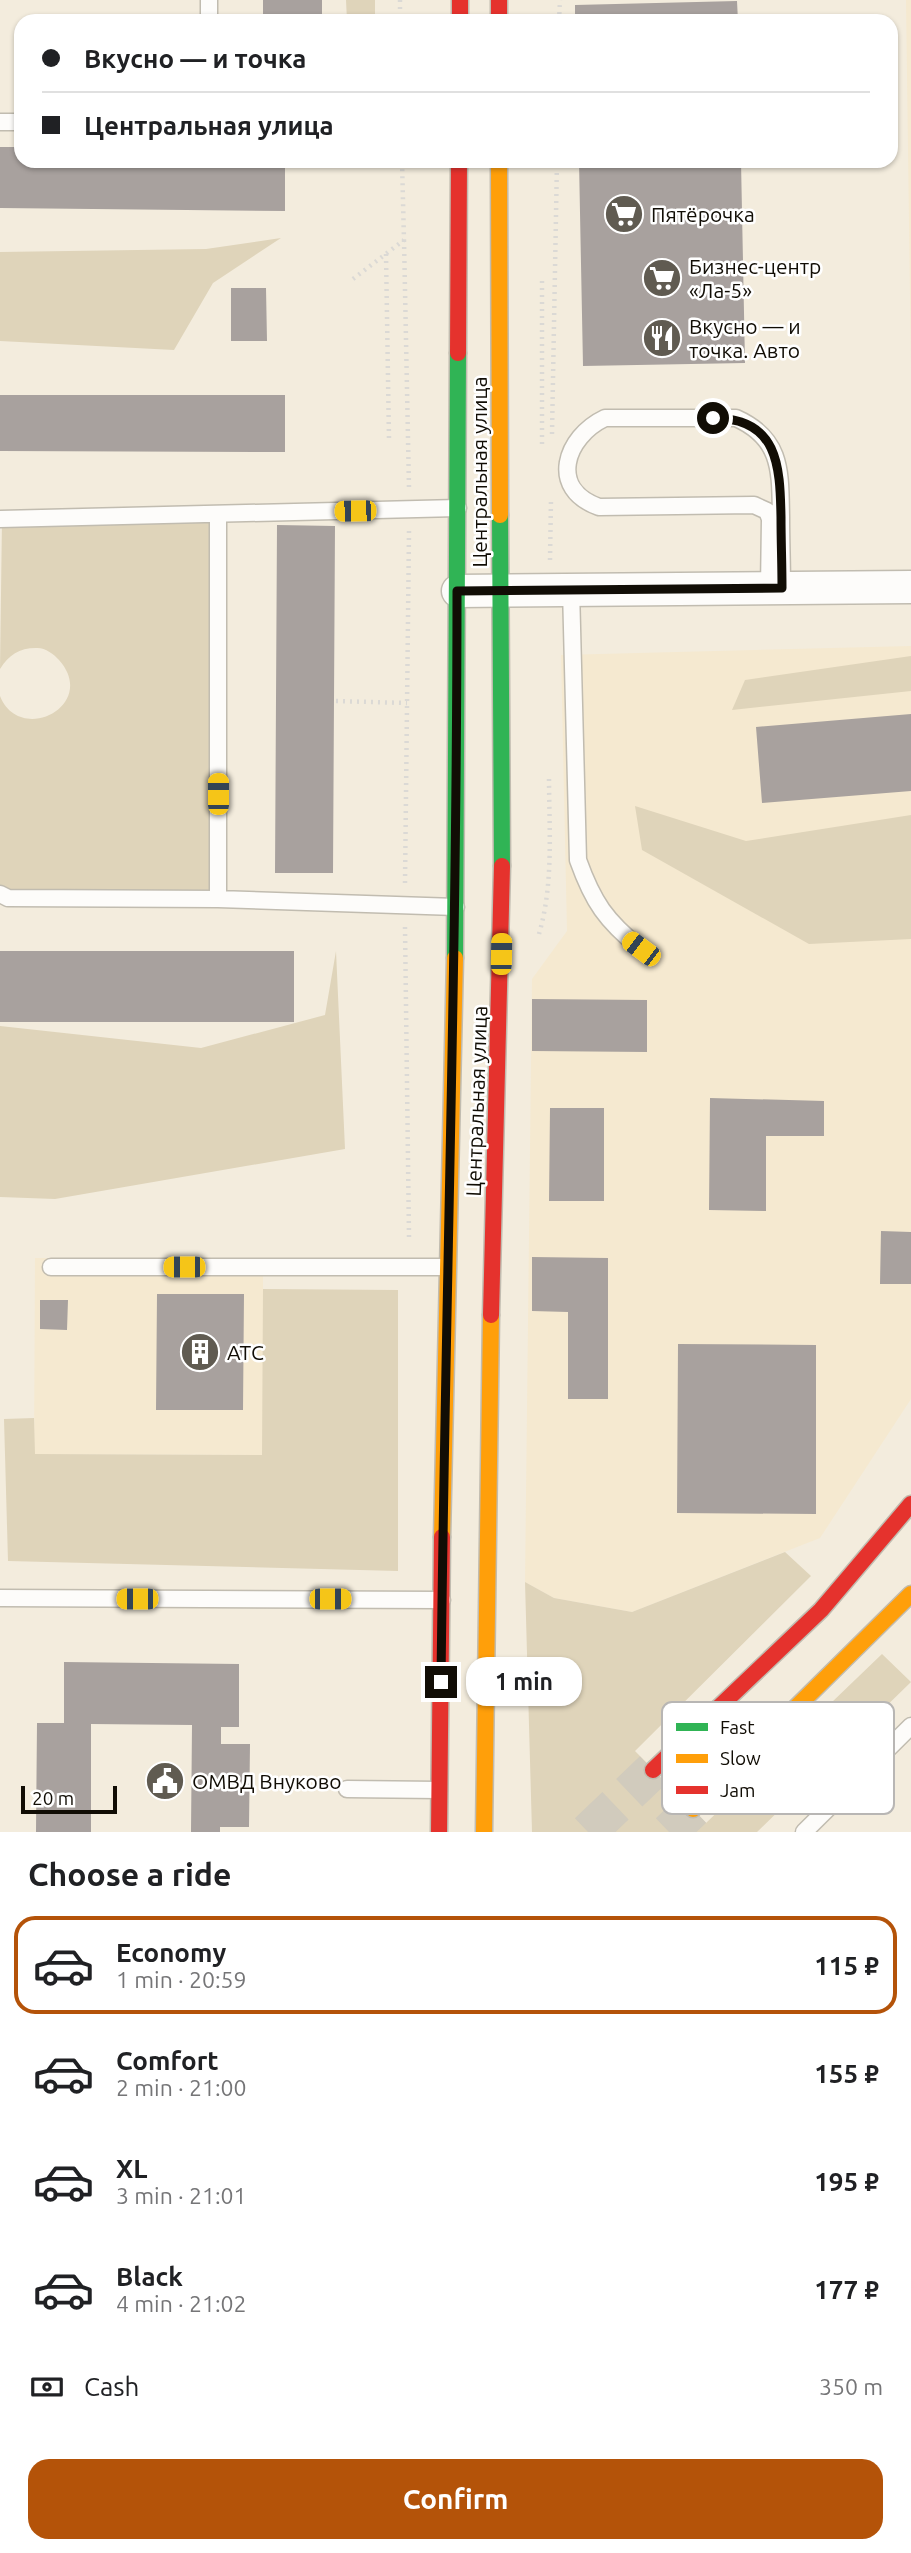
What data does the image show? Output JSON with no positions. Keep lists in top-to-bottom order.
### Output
{
  "streets": {
    "main road": ["Центральная улица"]
  },
  "places": {
    "supermarket": ["Пятёрочка", "Бизнес-центр «Ла-5»"],
    "restaurant": ["Вкусно — и точка. Авто"],
    "building": ["АТС"],
    "public building": ["ОМВД Внуково"]
  },
  "legend": ["Fast", "Slow", "Jam"],
  "scale_bar": "20 m",
  "page": {
    "banner": ["Вкусно — и точка", "Центральная улица"],
    "bubble": "1 min",
    "scale": "20 m",
    "heading": "Choose a ride",
    "list": [
      {
        "name": "Economy",
        "note": "1 min · 20:59",
        "value": "115 ₽"
      },
      {
        "name": "Comfort",
        "note": "2 min · 21:00",
        "value": "155 ₽"
      },
      {
        "name": "XL",
        "note": "3 min · 21:01",
        "value": "195 ₽"
      },
      {
        "name": "Black",
        "note": "4 min · 21:02",
        "value": "177 ₽"
      }
    ],
    "pay": ["Cash", "350 m"],
    "buttons": "Confirm"
  }
}
